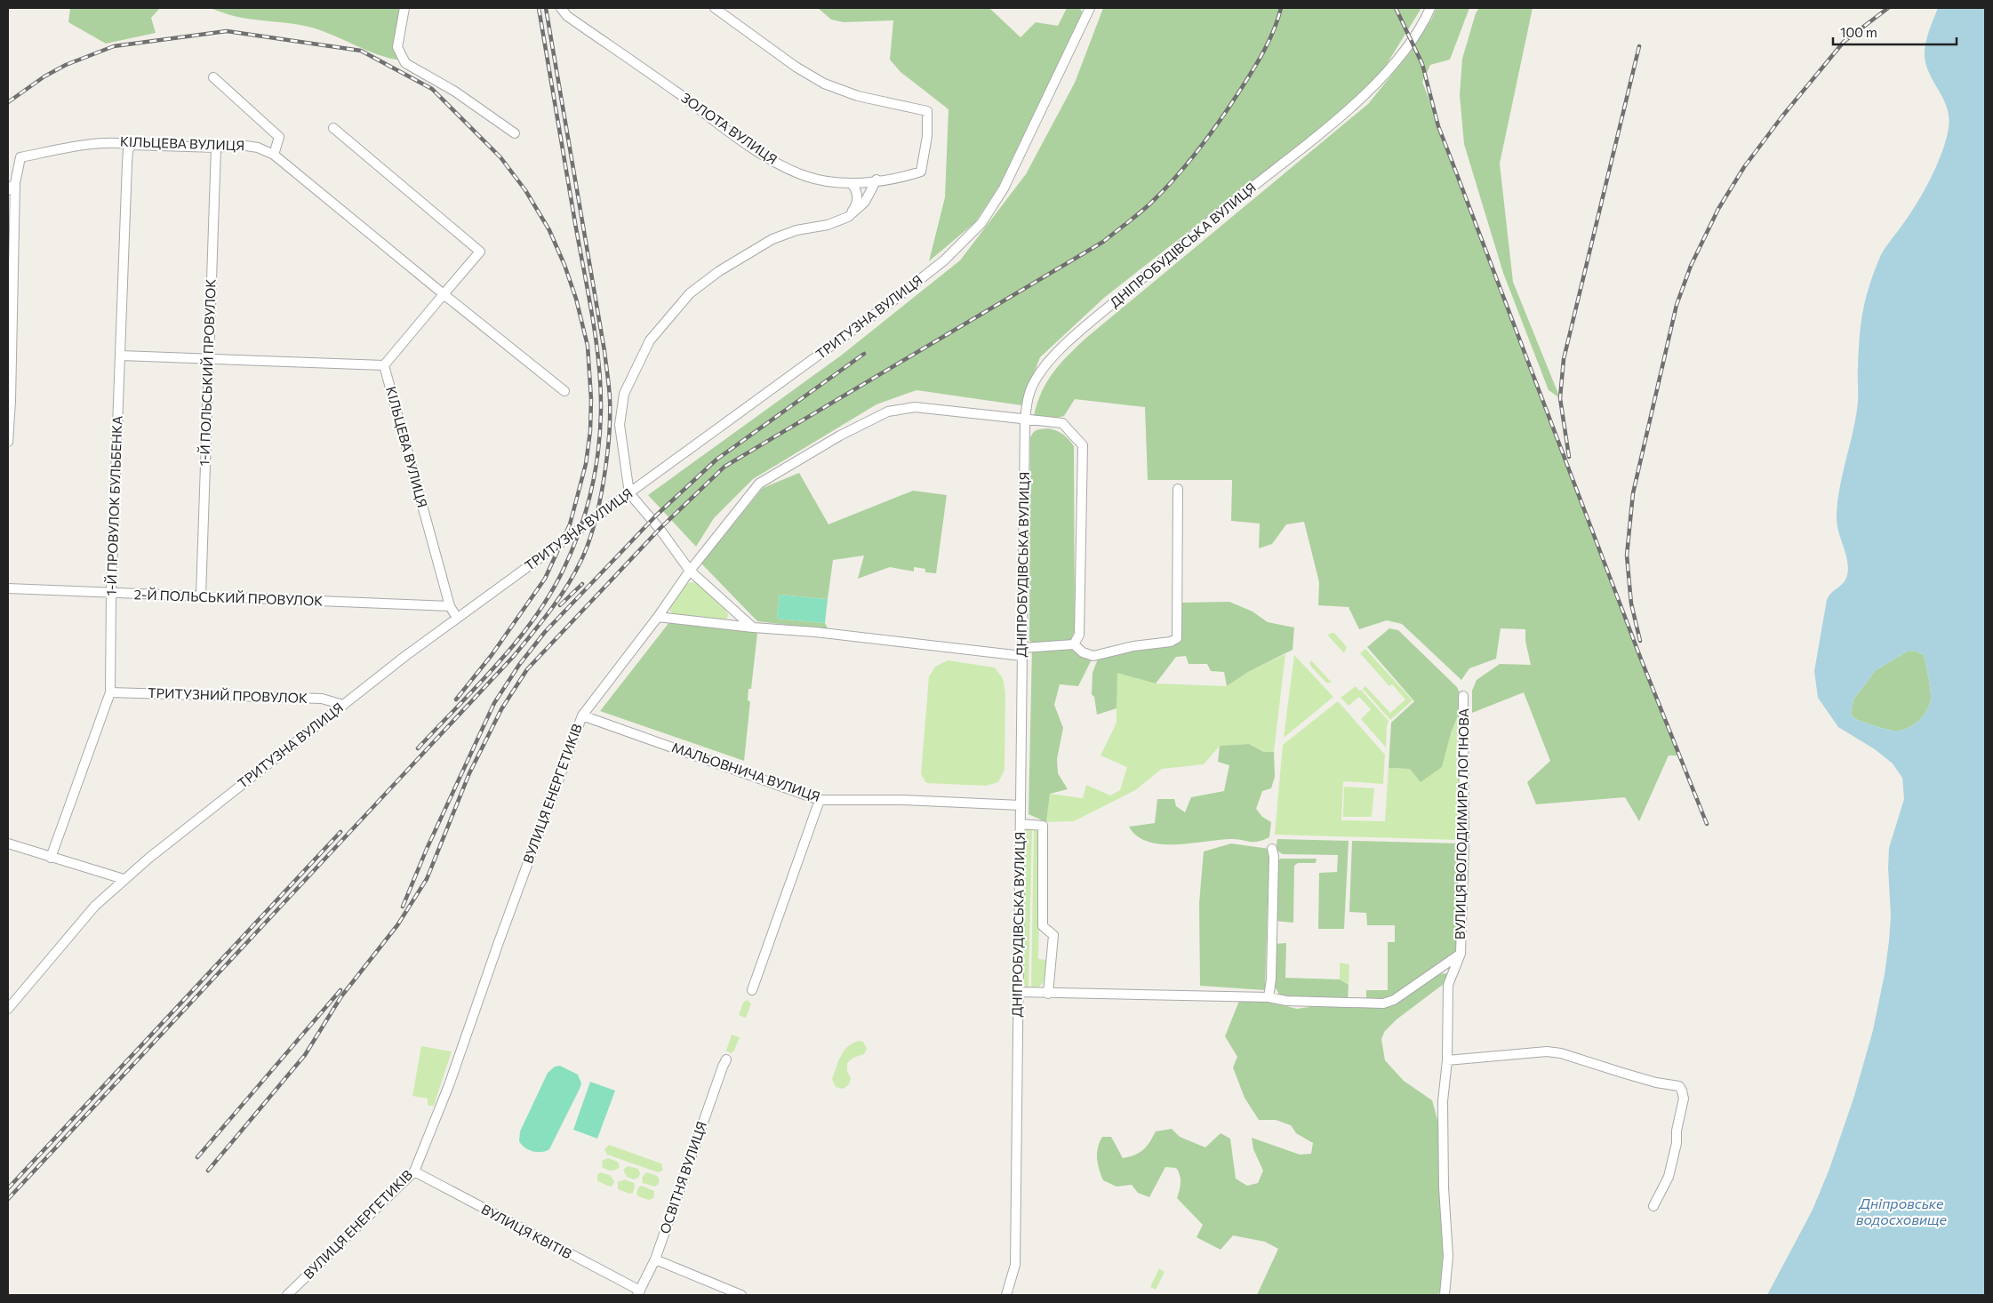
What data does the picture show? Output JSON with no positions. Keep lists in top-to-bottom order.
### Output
{
  "streets": {
    "street": [
      "ЗОЛОТА ВУЛИЦЯ",
      "КІЛЬЦЕВА ВУЛИЦЯ",
      "ДНІПРОБУДІВСЬКА ВУЛИЦЯ",
      "ТРИТУЗНА ВУЛИЦЯ",
      "1-Й ПОЛЬСЬКИЙ ПРОВУЛОК",
      "1-Й ПРОВУЛОК БУЛЬБЕНКА",
      "2-Й ПОЛЬСЬКИЙ ПРОВУЛОК",
      "ТРИТУЗНИЙ ПРОВУЛОК",
      "МАЛЬОВНИЧА ВУЛИЦЯ",
      "ВУЛИЦЯ ЕНЕРГЕТИКІВ",
      "ВУЛИЦЯ ВОЛОДИМИРА ЛОГІНОВА",
      "ОСВІТНЯ ВУЛИЦЯ",
      "ВУЛИЦЯ КВІТІВ"
    ]
  },
  "crossings": [
    ["КІЛЬЦЕВА ВУЛИЦЯ", "ТРИТУЗНА ВУЛИЦЯ"],
    ["КІЛЬЦЕВА ВУЛИЦЯ", "1-Й ПОЛЬСЬКИЙ ПРОВУЛОК"],
    ["КІЛЬЦЕВА ВУЛИЦЯ", "1-Й ПРОВУЛОК БУЛЬБЕНКА"],
    ["КІЛЬЦЕВА ВУЛИЦЯ", "2-Й ПОЛЬСЬКИЙ ПРОВУЛОК"],
    ["ДНІПРОБУДІВСЬКА ВУЛИЦЯ", "МАЛЬОВНИЧА ВУЛИЦЯ"],
    ["ДНІПРОБУДІВСЬКА ВУЛИЦЯ", "ВУЛИЦЯ ЕНЕРГЕТИКІВ"],
    ["ТРИТУЗНА ВУЛИЦЯ", "ТРИТУЗНИЙ ПРОВУЛОК"],
    ["1-Й ПОЛЬСЬКИЙ ПРОВУЛОК", "2-Й ПОЛЬСЬКИЙ ПРОВУЛОК"],
    ["1-Й ПРОВУЛОК БУЛЬБЕНКА", "2-Й ПОЛЬСЬКИЙ ПРОВУЛОК"],
    ["1-Й ПРОВУЛОК БУЛЬБЕНКА", "ТРИТУЗНИЙ ПРОВУЛОК"],
    ["МАЛЬОВНИЧА ВУЛИЦЯ", "ВУЛИЦЯ ЕНЕРГЕТИКІВ"],
    ["ВУЛИЦЯ ЕНЕРГЕТИКІВ", "ВУЛИЦЯ КВІТІВ"],
    ["ОСВІТНЯ ВУЛИЦЯ", "ВУЛИЦЯ КВІТІВ"]
  ],
  "water": ["Дніпровське водосховище"],
  "scale_bar": "100 m"
}
